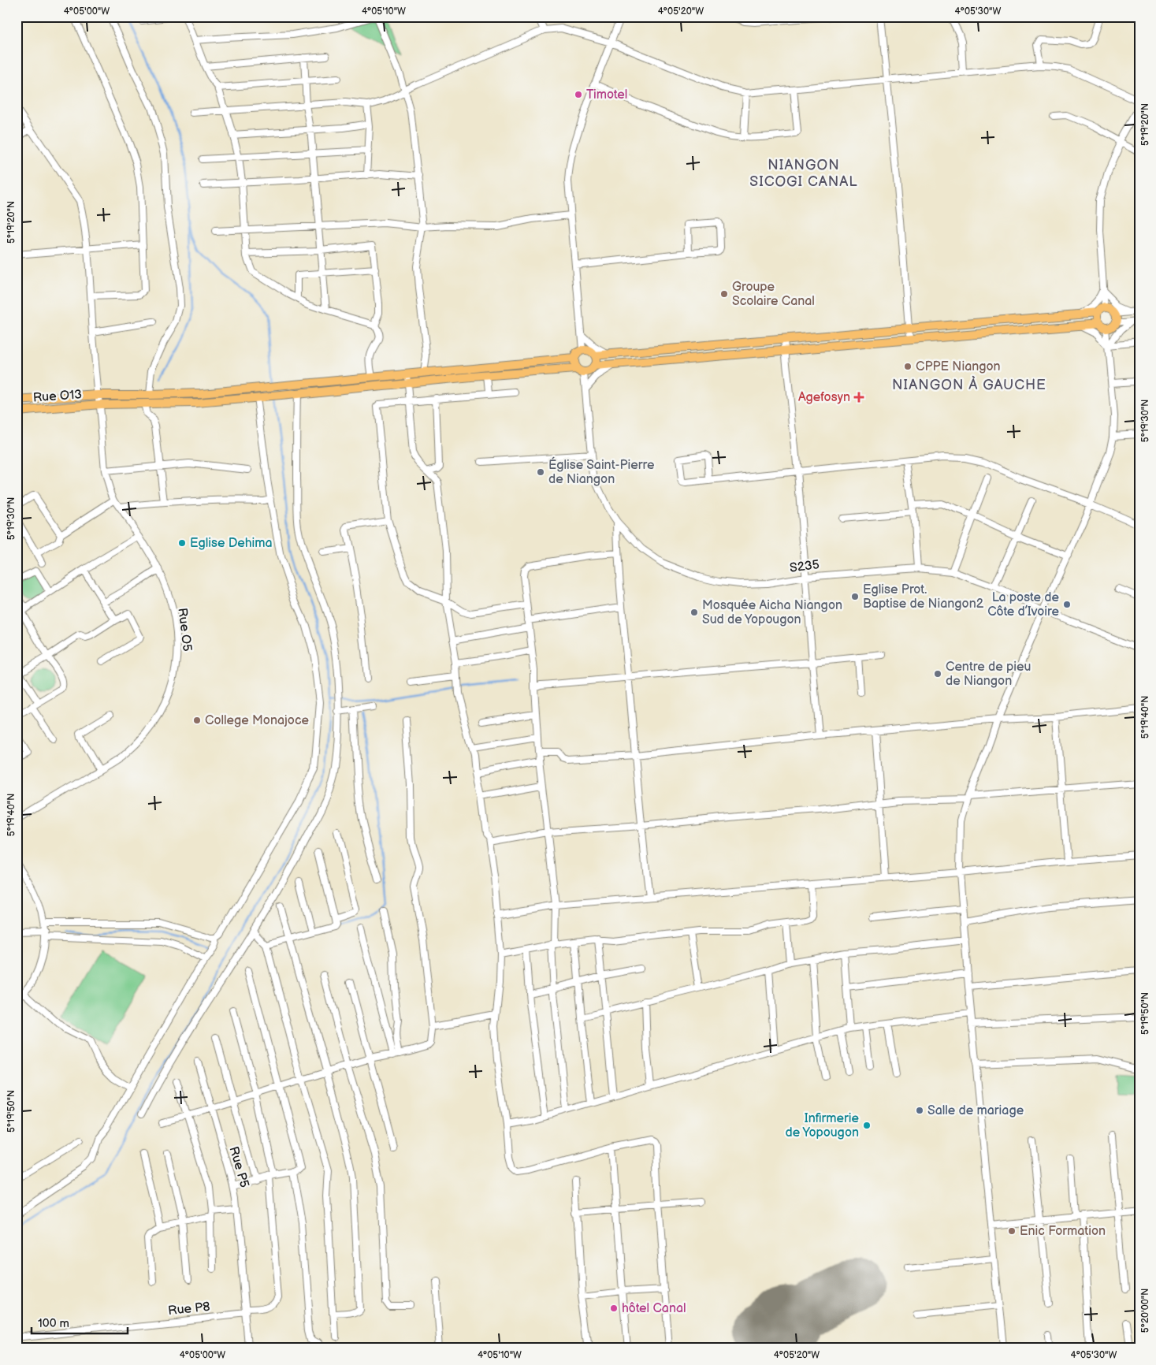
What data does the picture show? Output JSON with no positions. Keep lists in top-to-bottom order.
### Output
{
  "streets": {
    "main road": ["Rue O13"],
    "street": [
      "S235",
      "Rue O5",
      "Rue P5",
      "Rue P8"
    ]
  },
  "crossings": [
    ["Rue O13", "Rue O5"],
    ["Rue P5", "Rue P8"]
  ],
  "districts": ["NIANGON SICOGI CANAL", "NIANGON À GAUCHE"],
  "places": {
    "other": [
      "Timotel",
      "Groupe Scolaire Canal",
      "CPPE Niangon",
      "Église Saint-Pierre de Niangon",
      "Eglise Dehima",
      "Eglise Prot. Baptise de Niangon2",
      "La poste de Côte d’Ivoire",
      "Mosquée Aicha Niangon Sud de Yopougon",
      "Centre de pieu de Niangon",
      "College Monajoce",
      "Salle de mariage",
      "Infirmerie de Yopougon",
      "Enic Formation",
      "hôtel Canal"
    ],
    "health": ["Agefosyn"]
  },
  "scale_bar": "100 m",
  "coordinates": [
    "4°05'00\"W",
    "4°05'10\"W",
    "4°05'20\"W",
    "4°05'30\"W",
    "5°19'20\"N",
    "5°19'30\"N",
    "5°19'40\"N",
    "5°19'50\"N",
    "5°20'00\"N"
  ]
}
